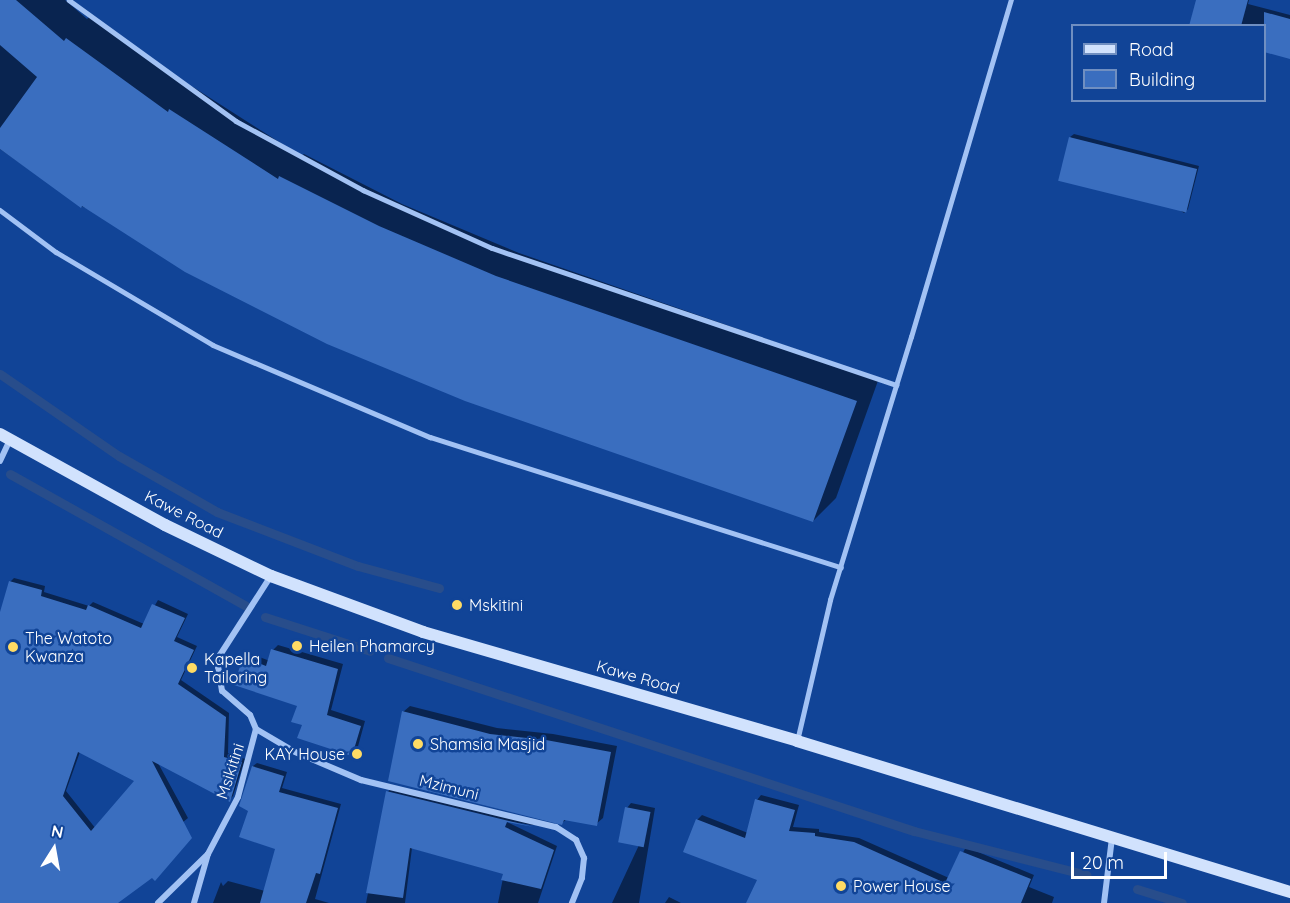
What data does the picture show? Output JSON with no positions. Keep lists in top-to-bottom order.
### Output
{
  "streets": {
    "main road": ["Kawe Road"],
    "street": ["Msikitini", "Mzimuni"]
  },
  "crossings": [
    ["Kawe Road", "Msikitini"],
    ["Msikitini", "Mzimuni"]
  ],
  "places": [
    "Mskitini",
    "Heilen Phamarcy",
    "The Watoto Kwanza",
    "Kapella Tailoring",
    "Shamsia Masjid",
    "KAY House",
    "Power House"
  ],
  "legend": ["Road", "Building"],
  "scale_bar": "20 m",
  "north": "top"
}
